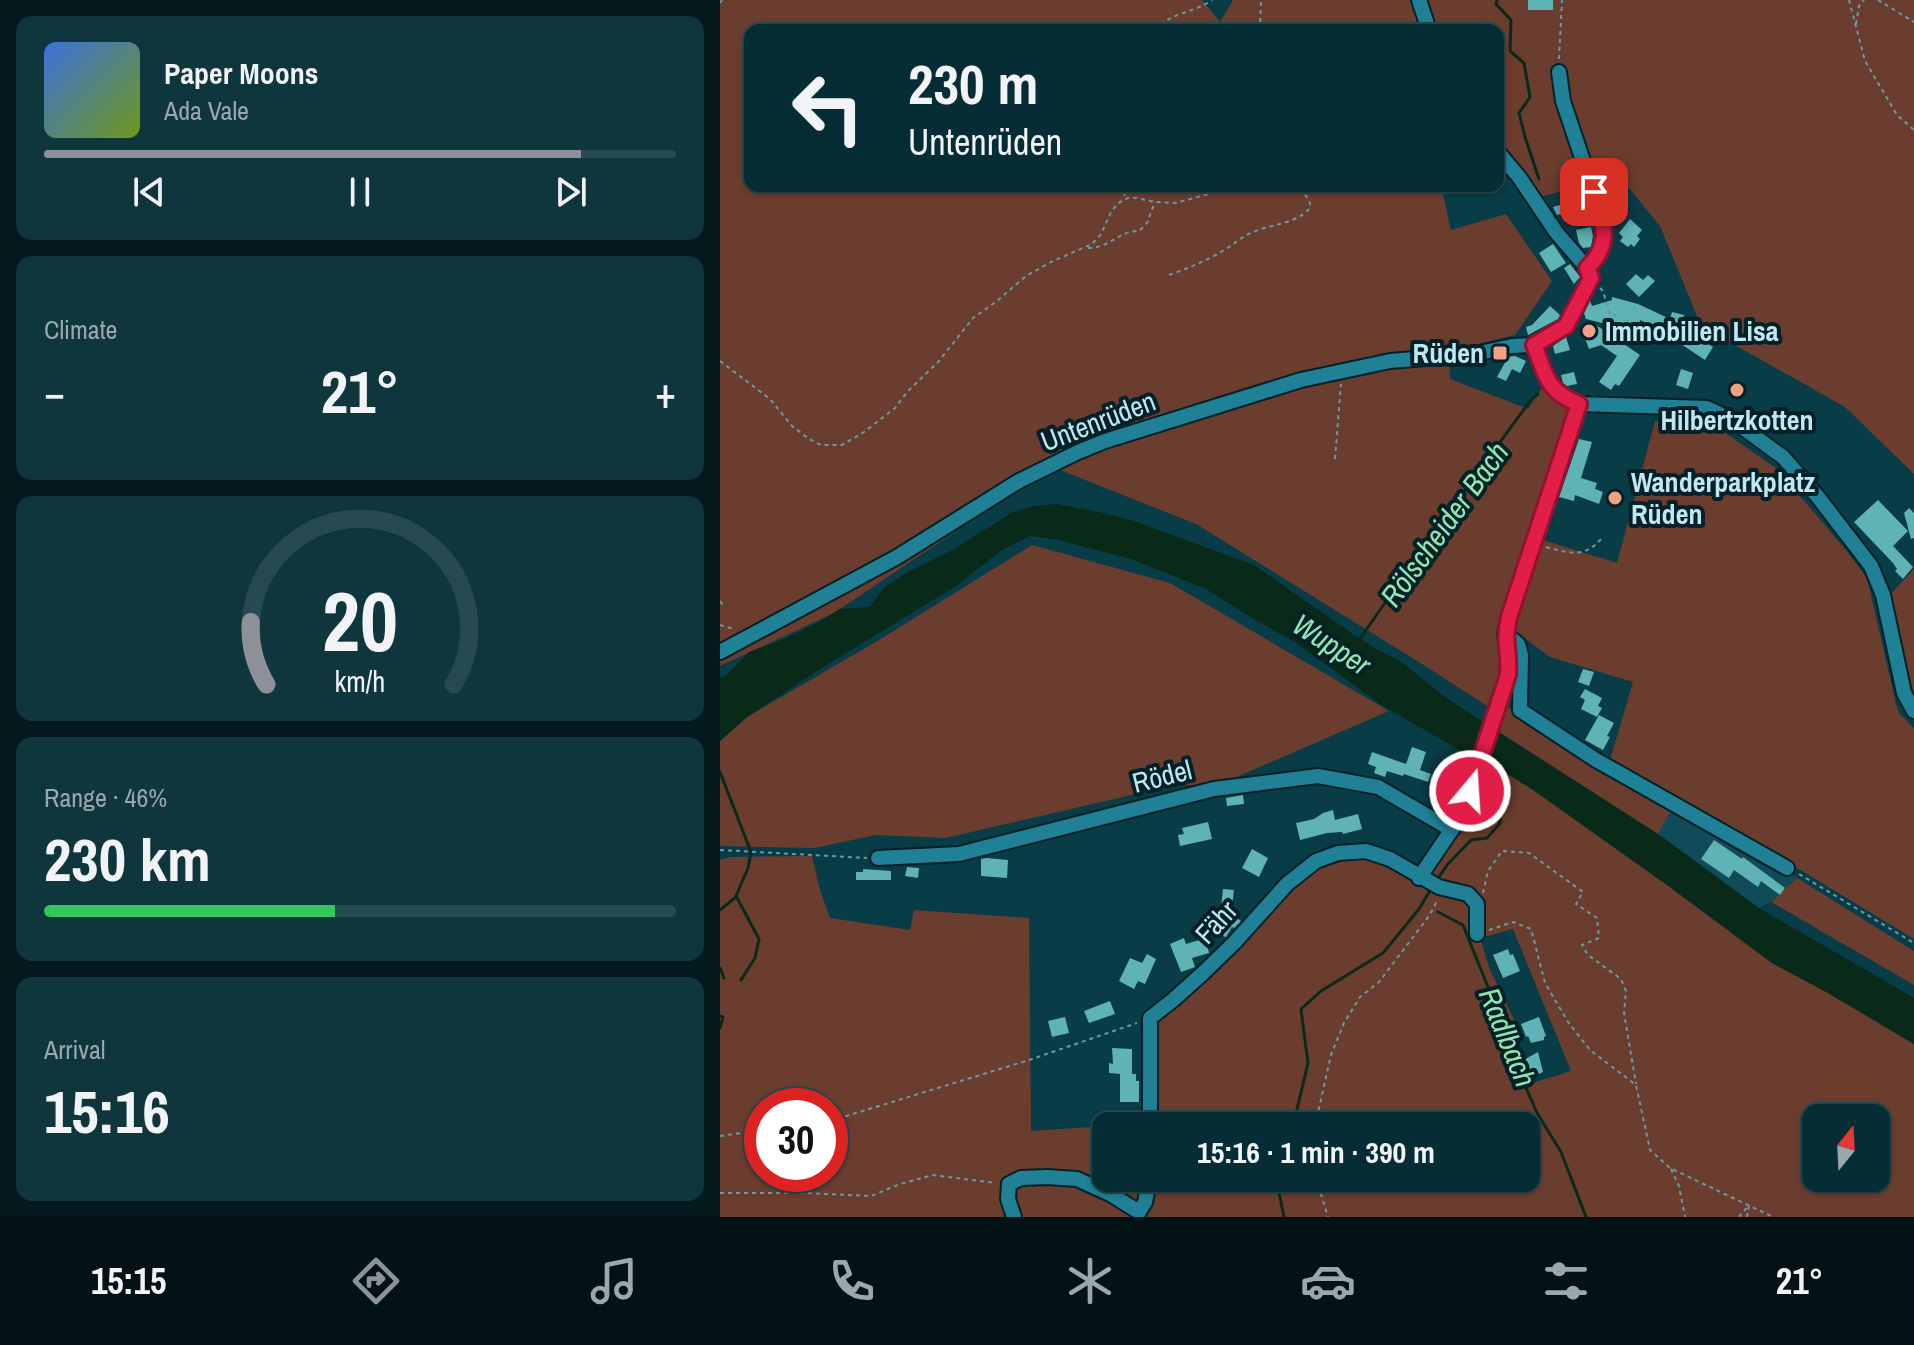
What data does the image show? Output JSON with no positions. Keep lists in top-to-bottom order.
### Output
{
  "streets": {
    "street": ["Untenrüden", "Rödel", "Fähr"]
  },
  "water": ["Rölscheider Bach", "Wupper", "Radlbach"],
  "places": {
    "other": ["Immobilien Lisa", "Hilbertzkotten", "Wanderparkplatz Rüden"],
    "transit": ["Rüden"]
  },
  "north": "top",
  "page": {
    "turn": ["230 m", "Untenrüden"],
    "song": ["Paper Moons", "Ada Vale"],
    "tile": [
      "Climate",
      ["Range · 46%", "230 km"],
      ["Arrival", "15:16"]
    ],
    "heat": ["−", "21°", "+"],
    "limit": "30",
    "trip": "15:16 · 1 min · 390 m",
    "tabs": ["15:15", "21°"],
    "gauge": ["20", "km/h"]
  }
}
